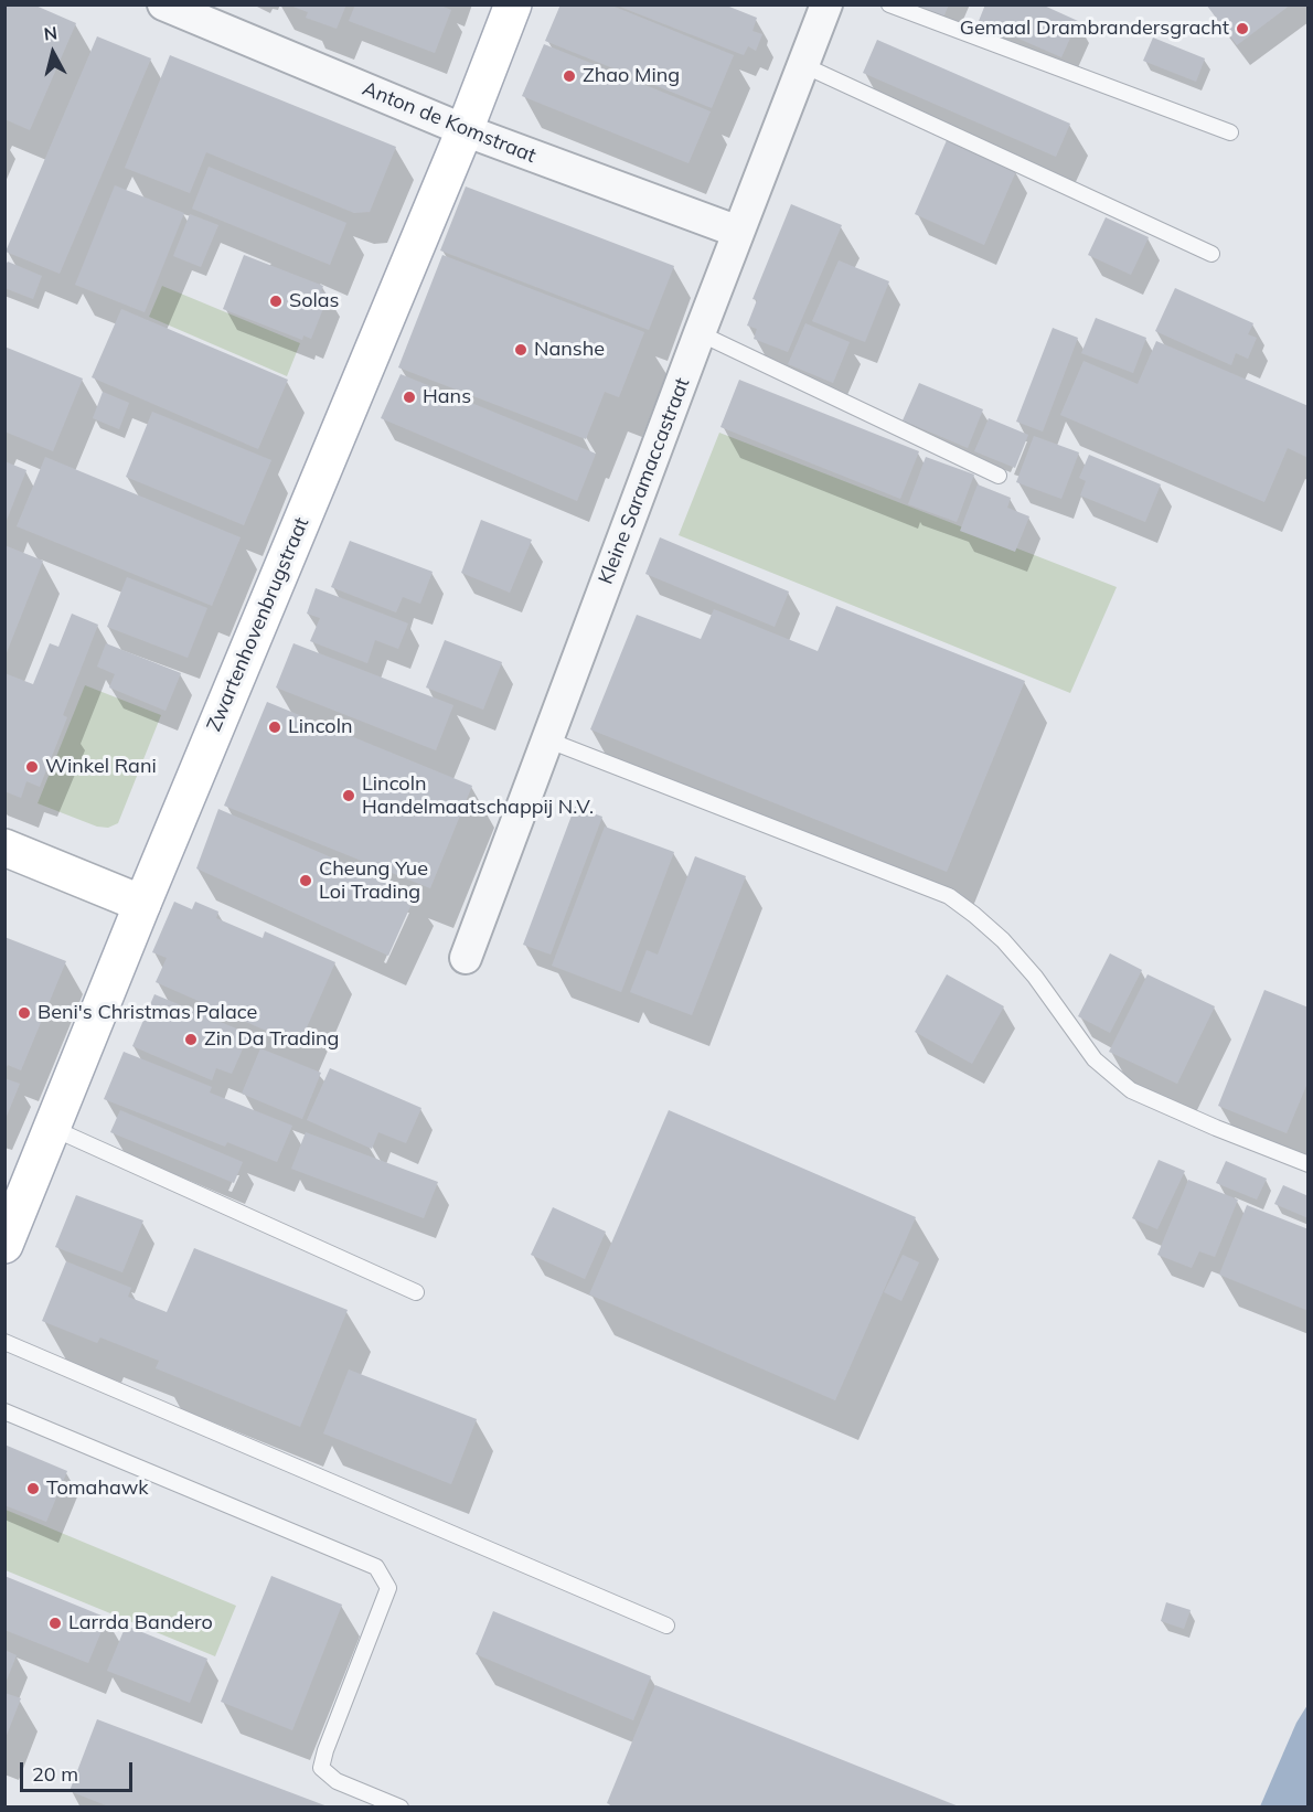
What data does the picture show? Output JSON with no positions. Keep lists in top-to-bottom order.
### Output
{
  "streets": {
    "main road": ["Zwartenhovenbrugstraat"],
    "street": ["Anton de Komstraat", "Kleine Saramaccastraat"]
  },
  "crossings": [
    ["Anton de Komstraat", "Kleine Saramaccastraat"],
    ["Anton de Komstraat", "Zwartenhovenbrugstraat"]
  ],
  "places": [
    "Gemaal Drambrandersgracht",
    "Zhao Ming",
    "Solas",
    "Nanshe",
    "Hans",
    "Lincoln",
    "Winkel Rani",
    "Lincoln Handelmaatschappij N.V.",
    "Cheung Yue Loi Trading",
    "Beni's Christmas Palace",
    "Zin Da Trading",
    "Tomahawk",
    "Larrda Bandero"
  ],
  "scale_bar": "20 m",
  "north": "top"
}
